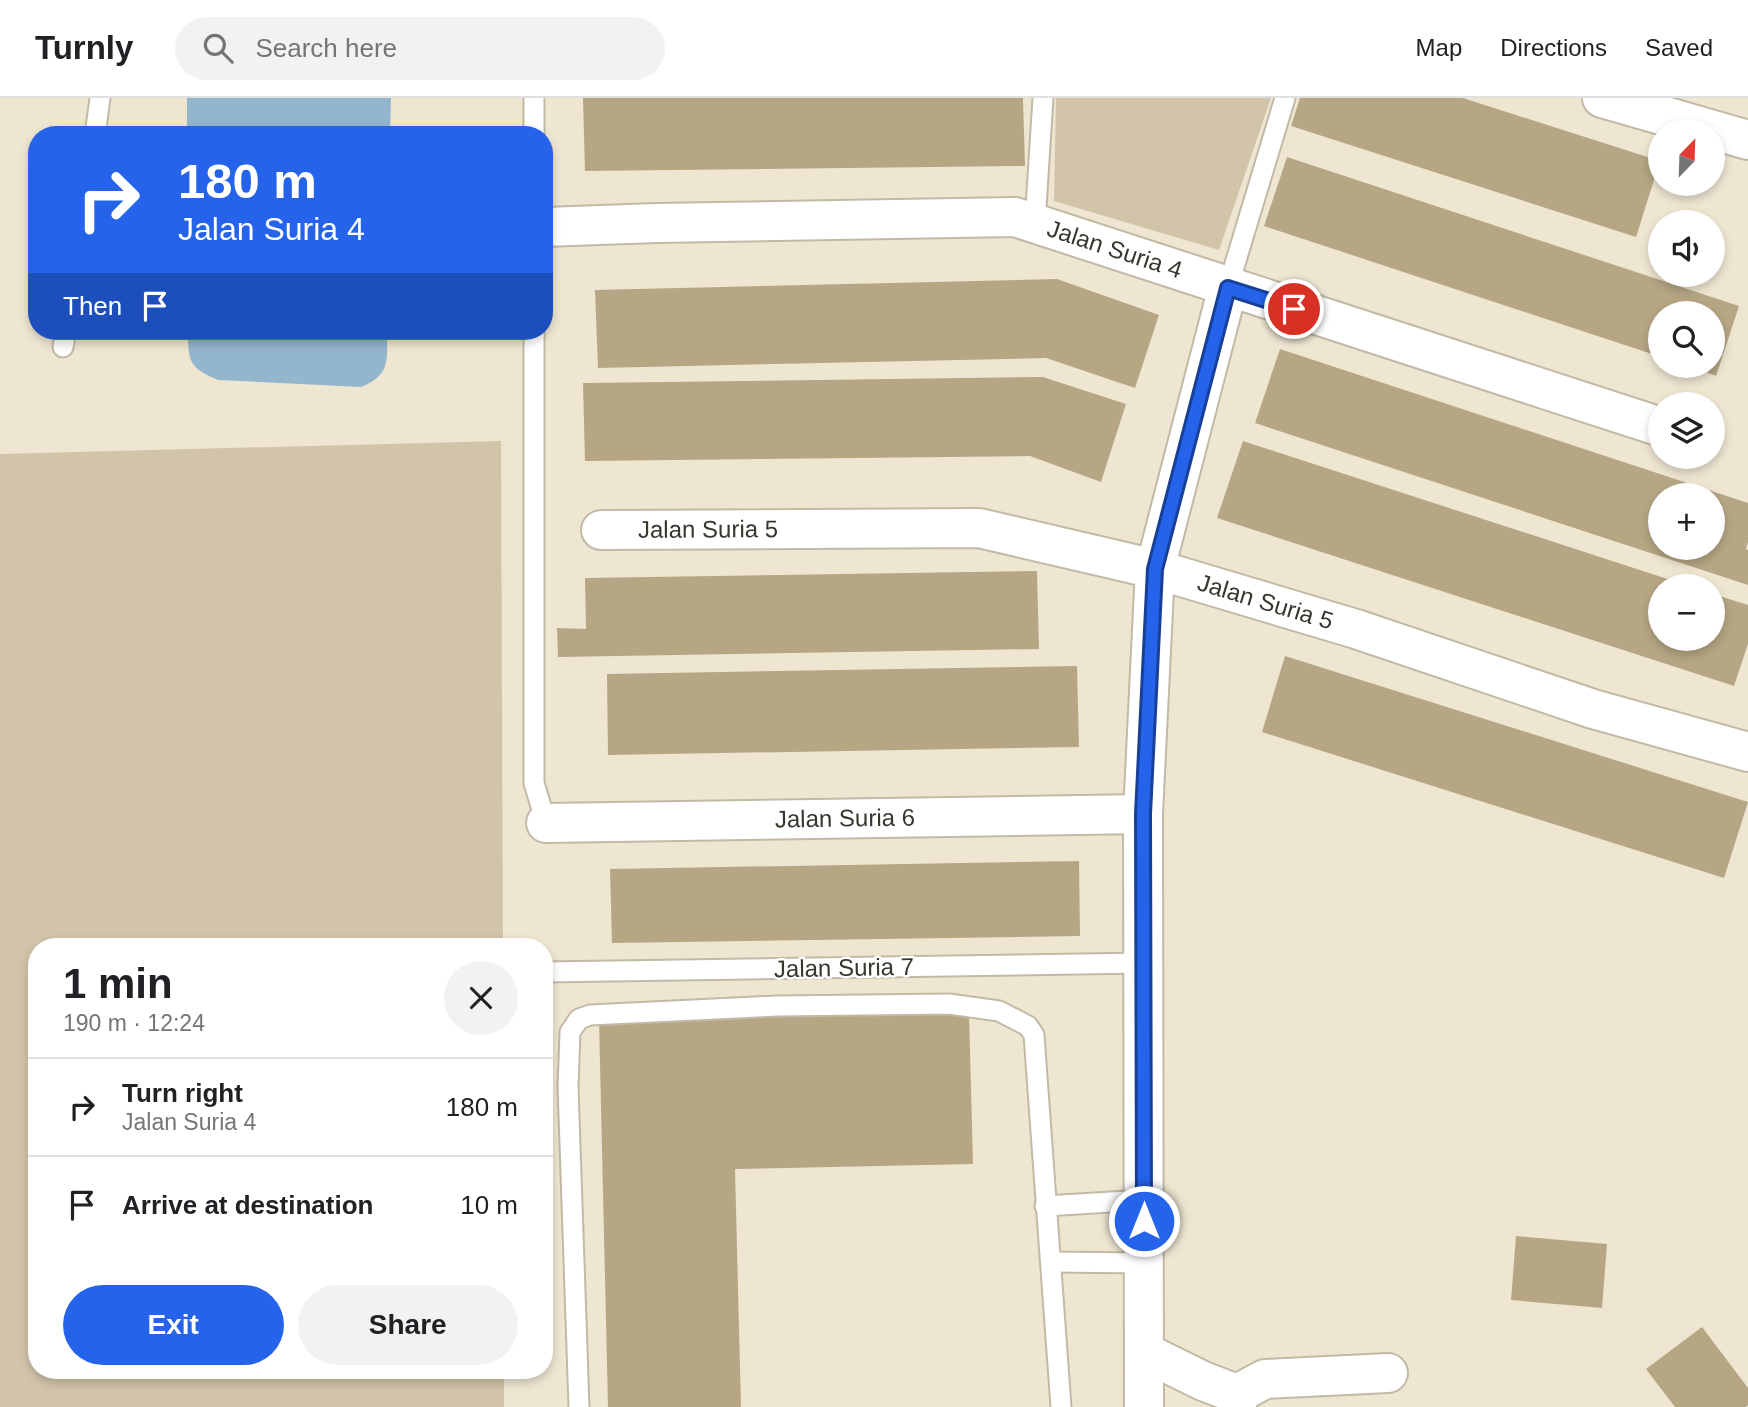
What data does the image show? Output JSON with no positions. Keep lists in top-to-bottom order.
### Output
{
  "streets": {
    "street": ["Jalan Suria 4", "Jalan Suria 5", "Jalan Suria 6"],
    "lane": ["Jalan Suria 7"]
  },
  "north": "top right",
  "page": {
    "header": "Turnly",
    "search": "Search here",
    "nav": ["Map", "Directions", "Saved"],
    "map_buttons": ["+", "−"],
    "turn": ["180 m", "Jalan Suria 4"],
    "then": "Then",
    "heading": ["1 min", "190 m · 12:24"],
    "list": [
      {
        "name": "Turn right",
        "note": "Jalan Suria 4",
        "value": "180 m"
      },
      {
        "name": "Arrive at destination",
        "value": "10 m"
      }
    ],
    "buttons": ["Exit", "Share"]
  }
}
